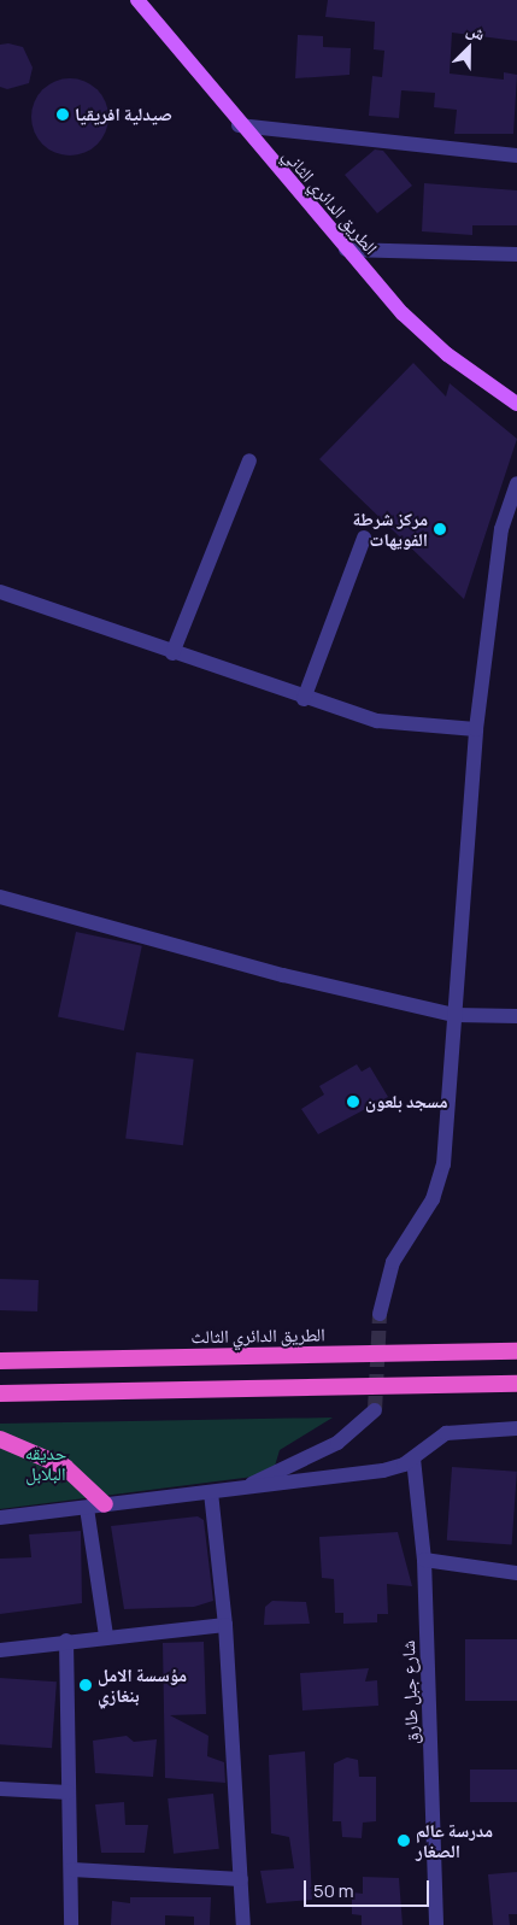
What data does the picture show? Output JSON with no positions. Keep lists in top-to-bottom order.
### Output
{
  "streets": {
    "highway": ["الطريق الدائري الثالث"],
    "main road": ["الطريق الدائري الثاني"],
    "street": ["شارع جبل طارق"]
  },
  "parks": ["حديقه البلابل"],
  "places": [
    "صيدلية افريقيا",
    "مركز شرطة الفويهات",
    "مسجد بلعون",
    "مؤسسة الامل بنغازي",
    "مدرسة عالم الصغار"
  ],
  "scale_bar": "50 m",
  "north": "top right"
}
